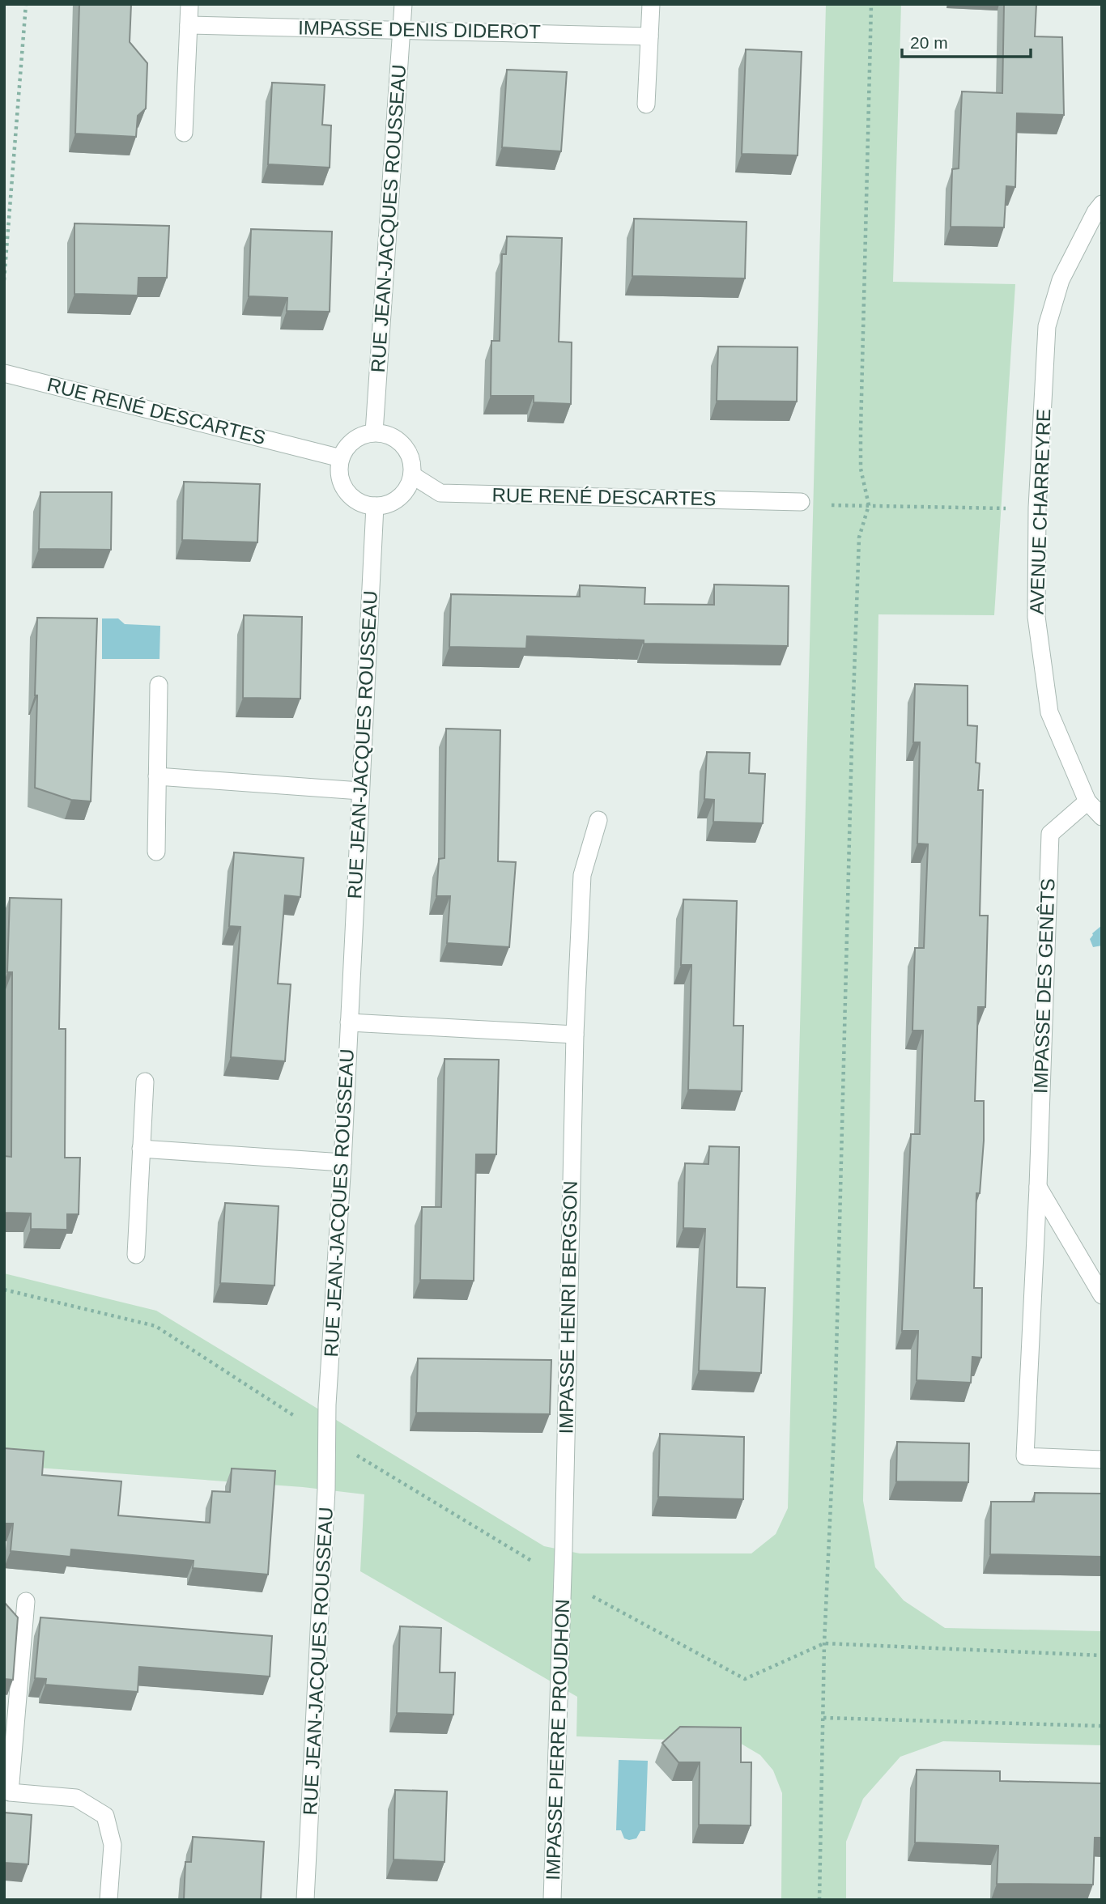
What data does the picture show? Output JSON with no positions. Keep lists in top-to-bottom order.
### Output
{
  "streets": {
    "street": [
      "IMPASSE DENIS DIDEROT",
      "RUE JEAN-JACQUES ROUSSEAU",
      "RUE RENÉ DESCARTES",
      "AVENUE CHARREYRE",
      "IMPASSE DES GENÊTS",
      "IMPASSE HENRI BERGSON",
      "IMPASSE PIERRE PROUDHON"
    ]
  },
  "crossings": [
    ["IMPASSE DENIS DIDEROT", "RUE JEAN-JACQUES ROUSSEAU"],
    ["RUE JEAN-JACQUES ROUSSEAU", "RUE RENÉ DESCARTES"],
    ["AVENUE CHARREYRE", "IMPASSE DES GENÊTS"],
    ["IMPASSE HENRI BERGSON", "IMPASSE PIERRE PROUDHON"]
  ],
  "scale_bar": "20 m"
}
